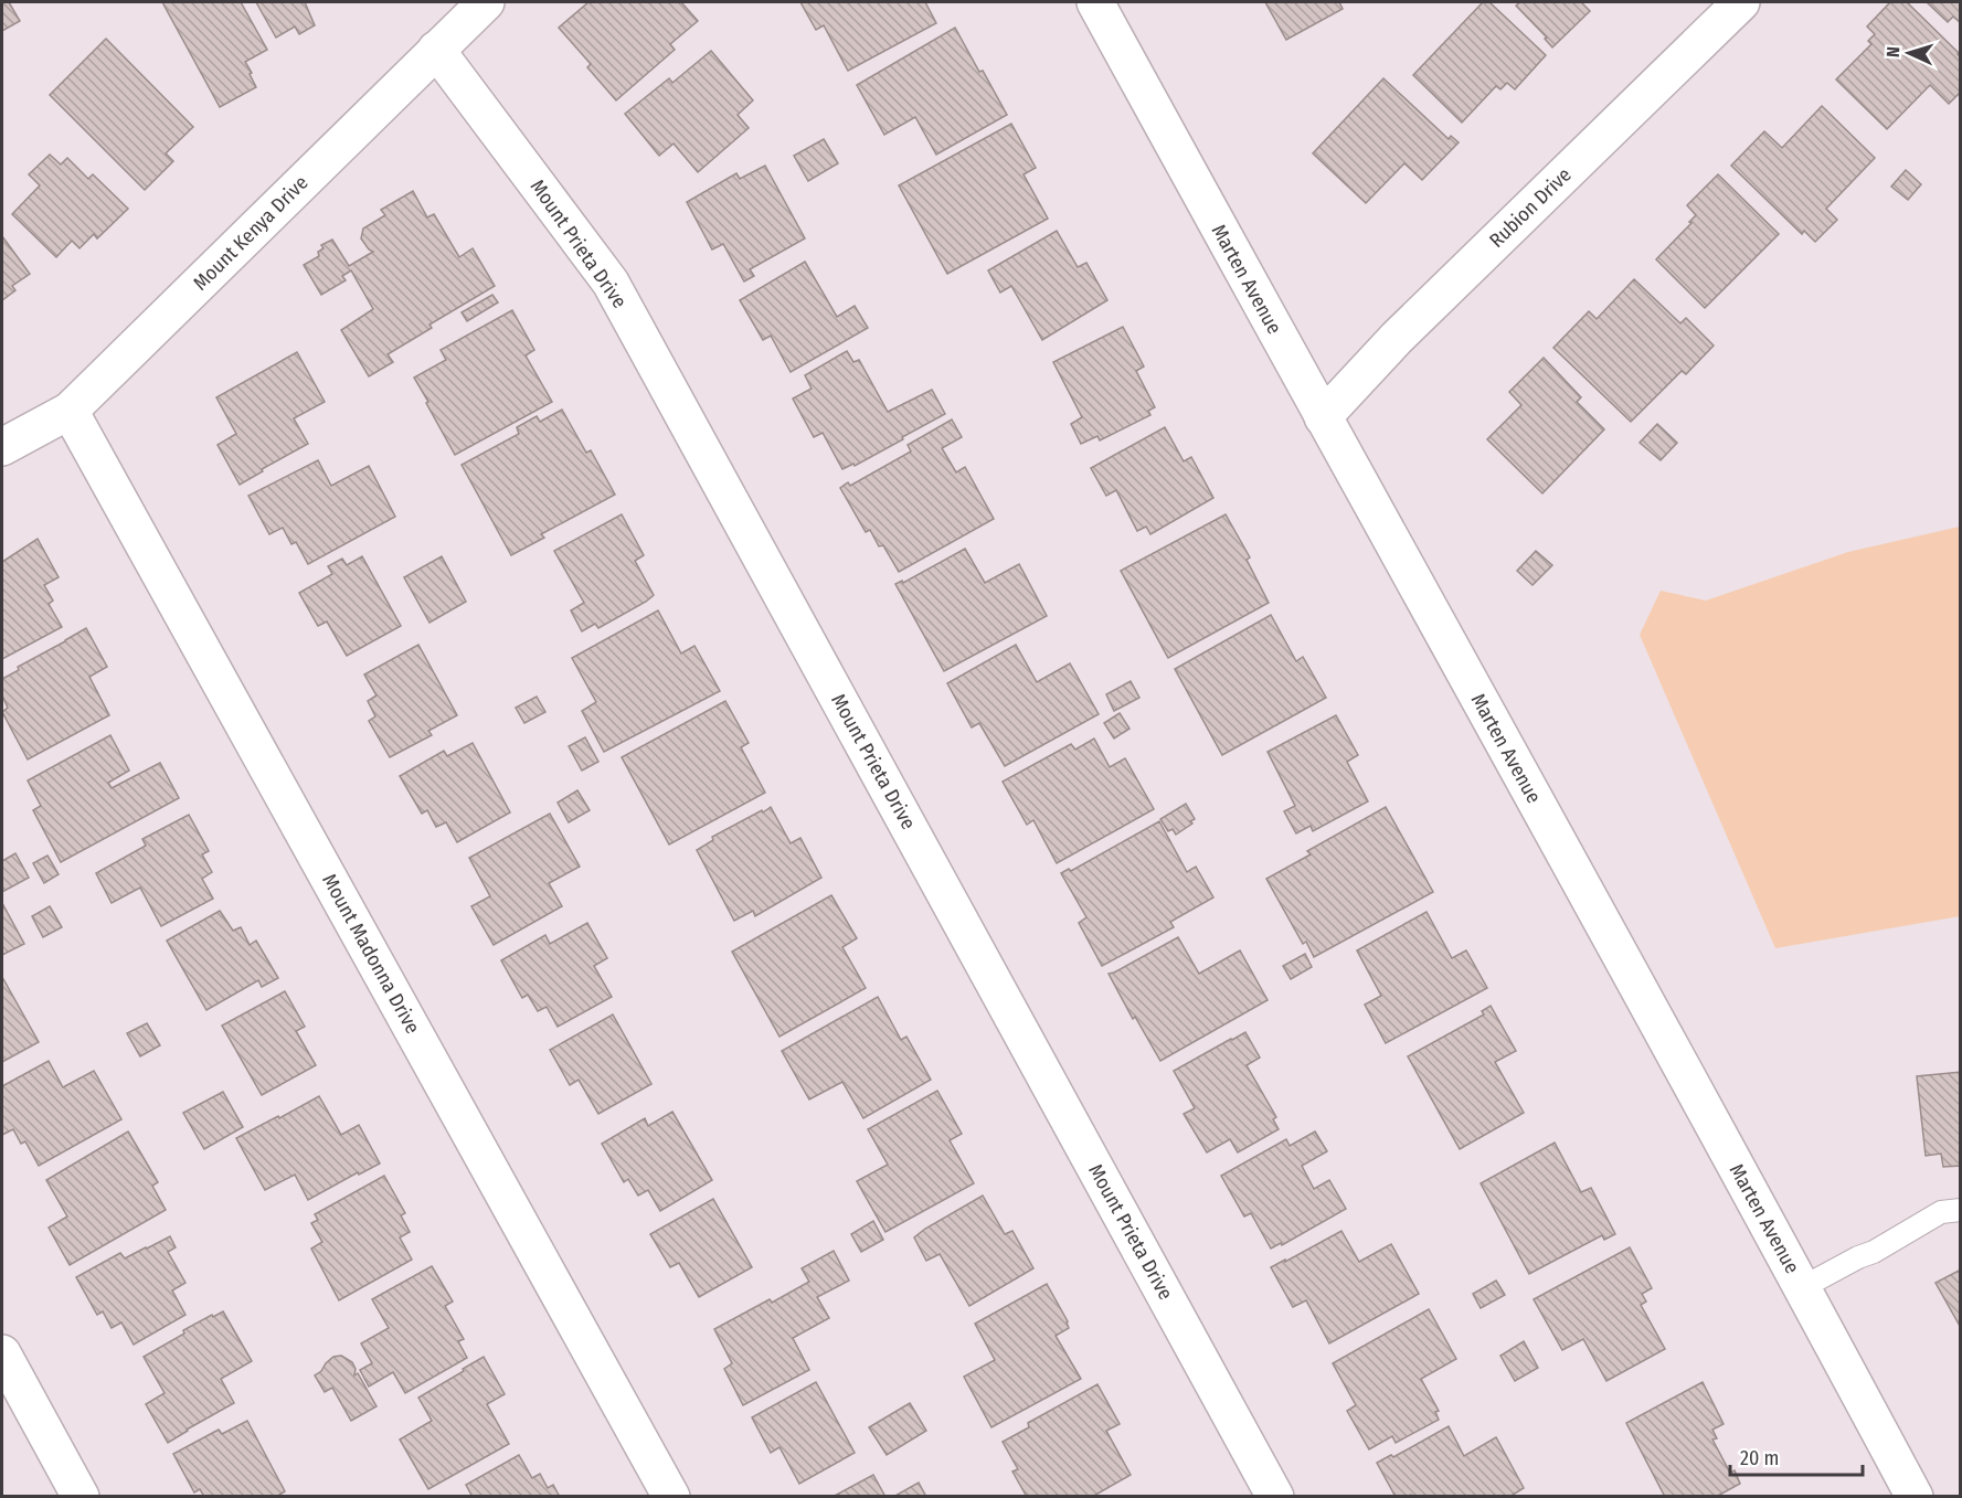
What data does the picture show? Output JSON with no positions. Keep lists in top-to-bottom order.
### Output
{
  "streets": {
    "street": [
      "Rubion Drive",
      "Mount Kenya Drive",
      "Mount Prieta Drive",
      "Marten Avenue",
      "Mount Madonna Drive"
    ]
  },
  "crossings": [
    ["Rubion Drive", "Marten Avenue"],
    ["Mount Kenya Drive", "Mount Prieta Drive"],
    ["Mount Kenya Drive", "Mount Madonna Drive"]
  ],
  "scale_bar": "20 m",
  "north": "left"
}
